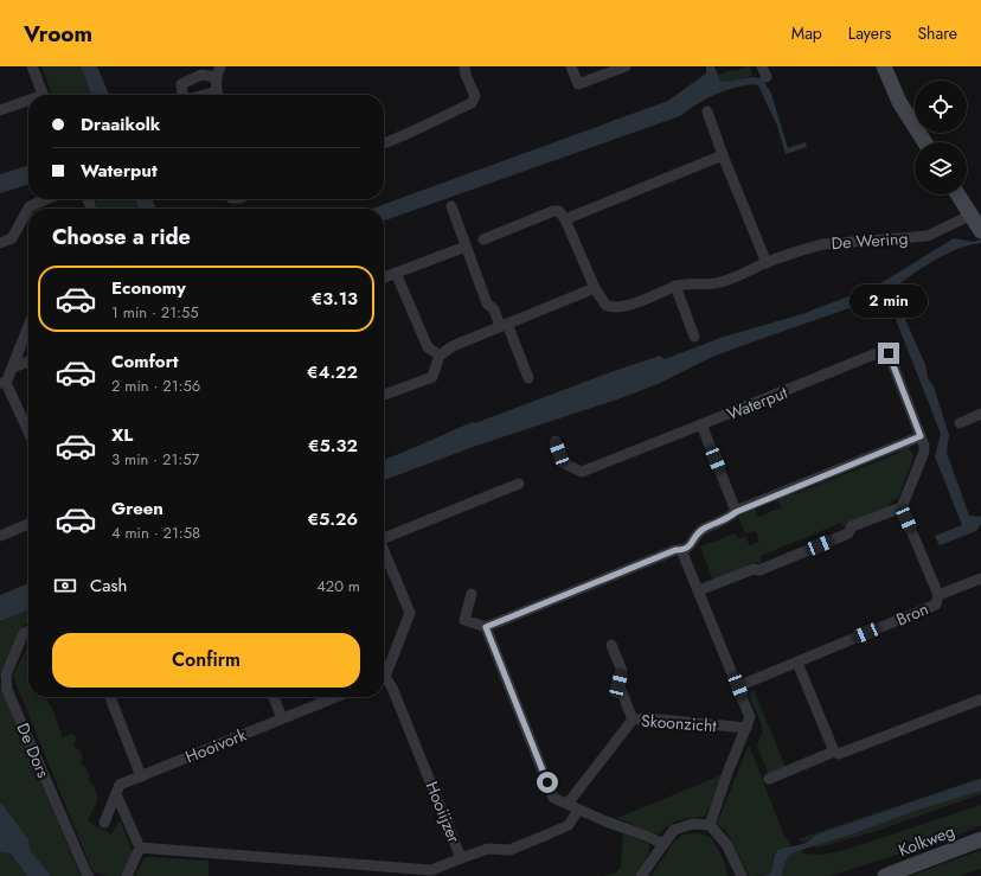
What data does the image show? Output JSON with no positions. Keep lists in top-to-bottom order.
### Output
{
  "streets": {
    "street": [
      "De Wering",
      "Waterput",
      "Bron",
      "Skoonzicht",
      "Hooivork",
      "De Dors",
      "Hooiijzer",
      "Kolkweg"
    ]
  },
  "crossings": [
    ["Waterput", "Bron"]
  ],
  "page": {
    "header": "Vroom",
    "nav": ["Map", "Layers", "Share"],
    "banner": ["Draaikolk", "Waterput"],
    "heading": "Choose a ride",
    "list": [
      {
        "name": "Economy",
        "note": "1 min · 21:55",
        "value": "€3.13"
      },
      {
        "name": "Comfort",
        "note": "2 min · 21:56",
        "value": "€4.22"
      },
      {
        "name": "XL",
        "note": "3 min · 21:57",
        "value": "€5.32"
      },
      {
        "name": "Green",
        "note": "4 min · 21:58",
        "value": "€5.26"
      }
    ],
    "bubble": "2 min",
    "pay": ["Cash", "420 m"],
    "buttons": "Confirm"
  }
}
